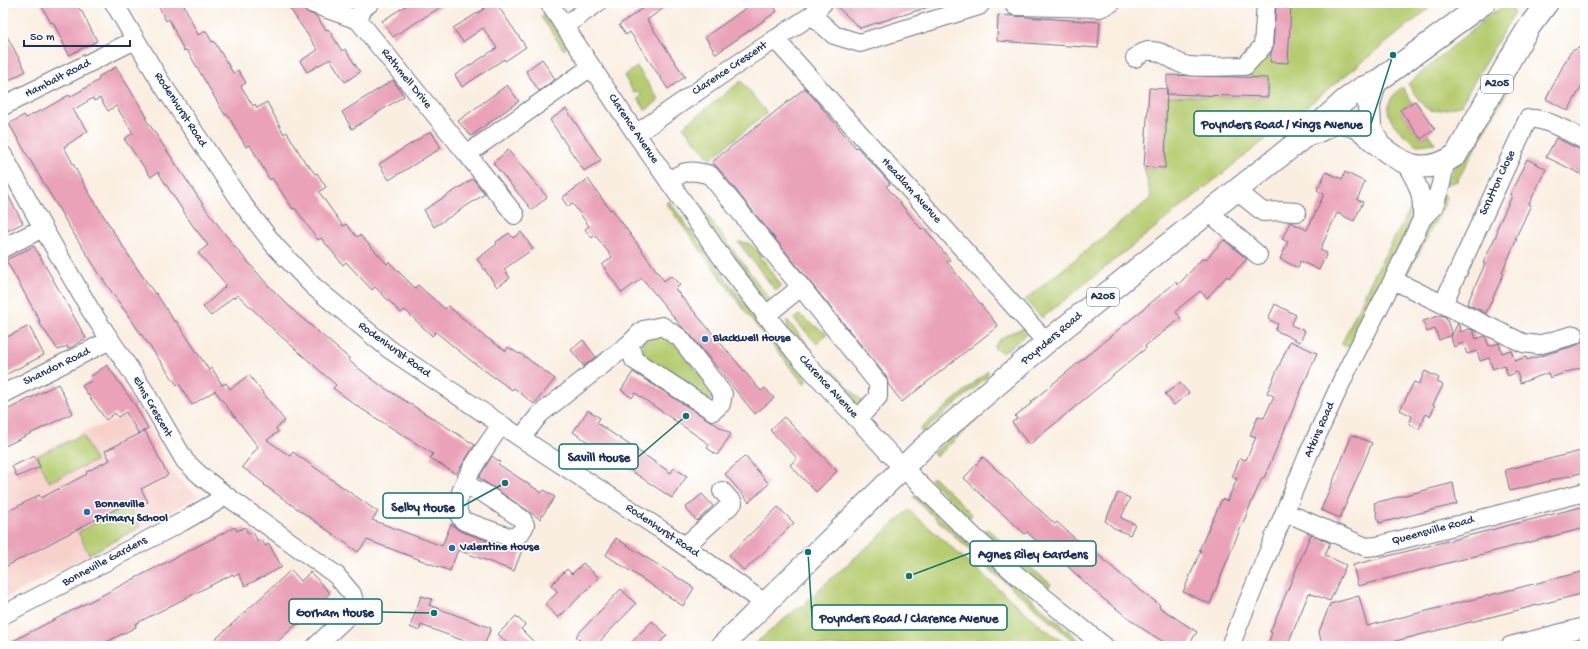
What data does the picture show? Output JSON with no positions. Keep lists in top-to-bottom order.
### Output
{
  "streets": {
    "highway": ["A205", "Poynders Road"],
    "street": [
      "Clarence Crescent",
      "Hambalt Road",
      "Rathmell Drive",
      "Rodenhurst Road",
      "Clarence Avenue",
      "Scrutton Close",
      "Headlam Avenue",
      "Shandon Road",
      "Elms Crescent",
      "Atkins Road",
      "Queensville Road",
      "Bonneville Gardens"
    ]
  },
  "crossings": [
    ["Clarence Crescent", "Clarence Avenue"],
    ["Clarence Crescent", "Headlam Avenue"],
    ["Hambalt Road", "Rodenhurst Road"],
    ["A205", "Poynders Road"],
    ["A205", "Atkins Road"],
    ["Rodenhurst Road", "Poynders Road"],
    ["Clarence Avenue", "Poynders Road"],
    ["Headlam Avenue", "Poynders Road"],
    ["Shandon Road", "Elms Crescent"],
    ["Elms Crescent", "Bonneville Gardens"],
    ["Atkins Road", "Queensville Road"]
  ],
  "places": [
    "Poynders Road / Kings Avenue",
    "Blackwell House",
    "Savill House",
    "Selby House",
    "Bonneville Primary School",
    "Valentine House",
    "Poynders Road / Clarence Avenue",
    "Agnes Riley Gardens",
    "Gorham House"
  ],
  "scale_bar": "50 m"
}
